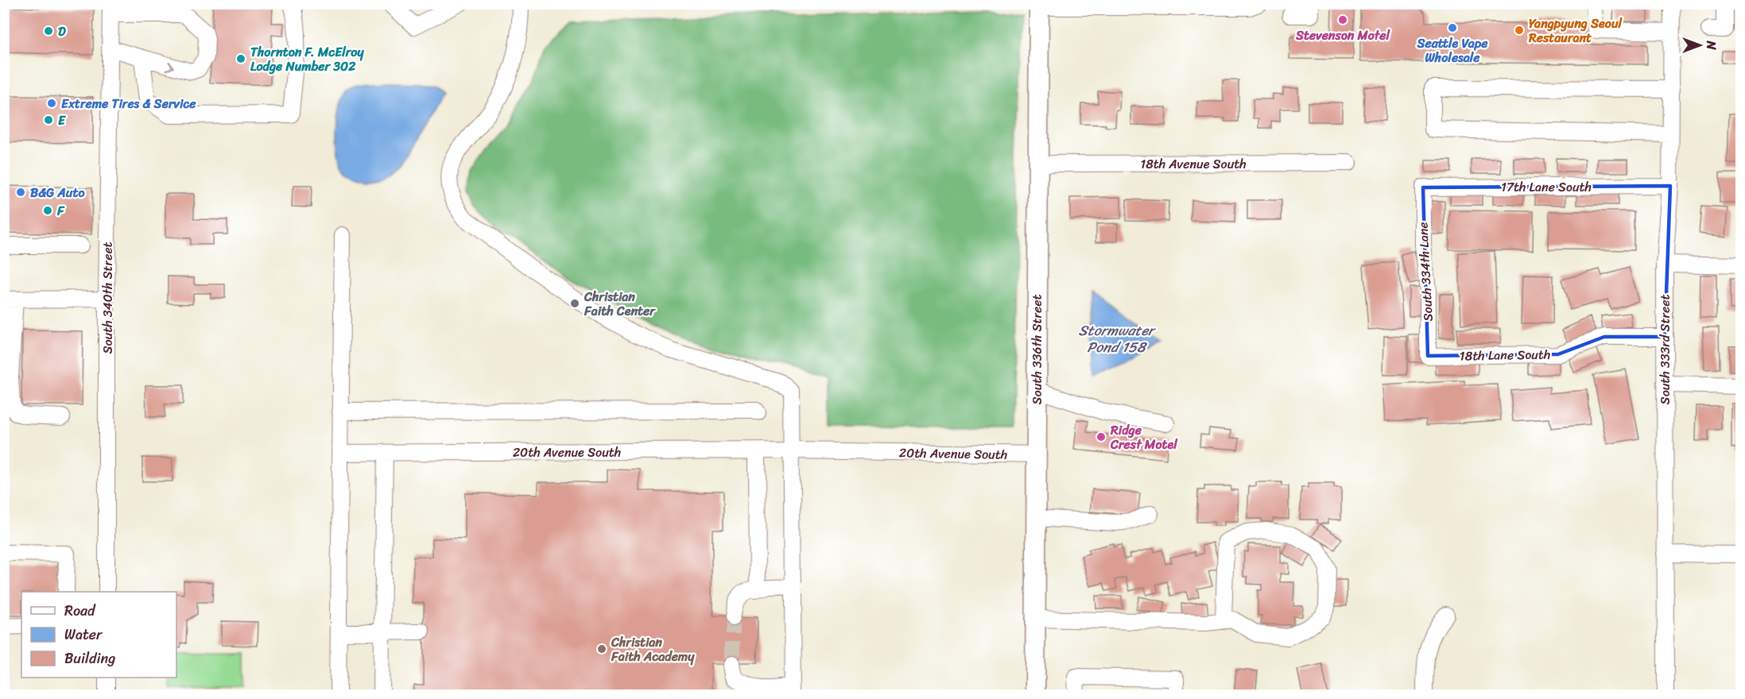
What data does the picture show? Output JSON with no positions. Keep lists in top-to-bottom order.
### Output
{
  "streets": {
    "main road": ["South 336th Street"],
    "street": [
      "18th Avenue South",
      "17th Lane South",
      "South 334th Lane",
      "South 340th Street",
      "South 333rd Street",
      "18th Lane South",
      "20th Avenue South"
    ]
  },
  "crossings": [
    ["18th Avenue South", "South 336th Street"],
    ["17th Lane South", "South 334th Lane"],
    ["17th Lane South", "South 333rd Street"],
    ["South 334th Lane", "18th Lane South"],
    ["South 336th Street", "20th Avenue South"],
    ["South 333rd Street", "18th Lane South"]
  ],
  "water": ["Stormwater Pond 158"],
  "places": [
    "Stevenson Motel",
    "Seattle Vape Wholesale",
    "Yangpyung Seoul Restaurant",
    "D",
    "Thornton F. McElroy Lodge Number 302",
    "Extreme Tires & Service",
    "E",
    "B&G Auto",
    "F",
    "Christian Faith Center",
    "Ridge Crest Motel",
    "Christian Faith Academy"
  ],
  "legend": ["Road", "Water", "Building"],
  "north": "right"
}
